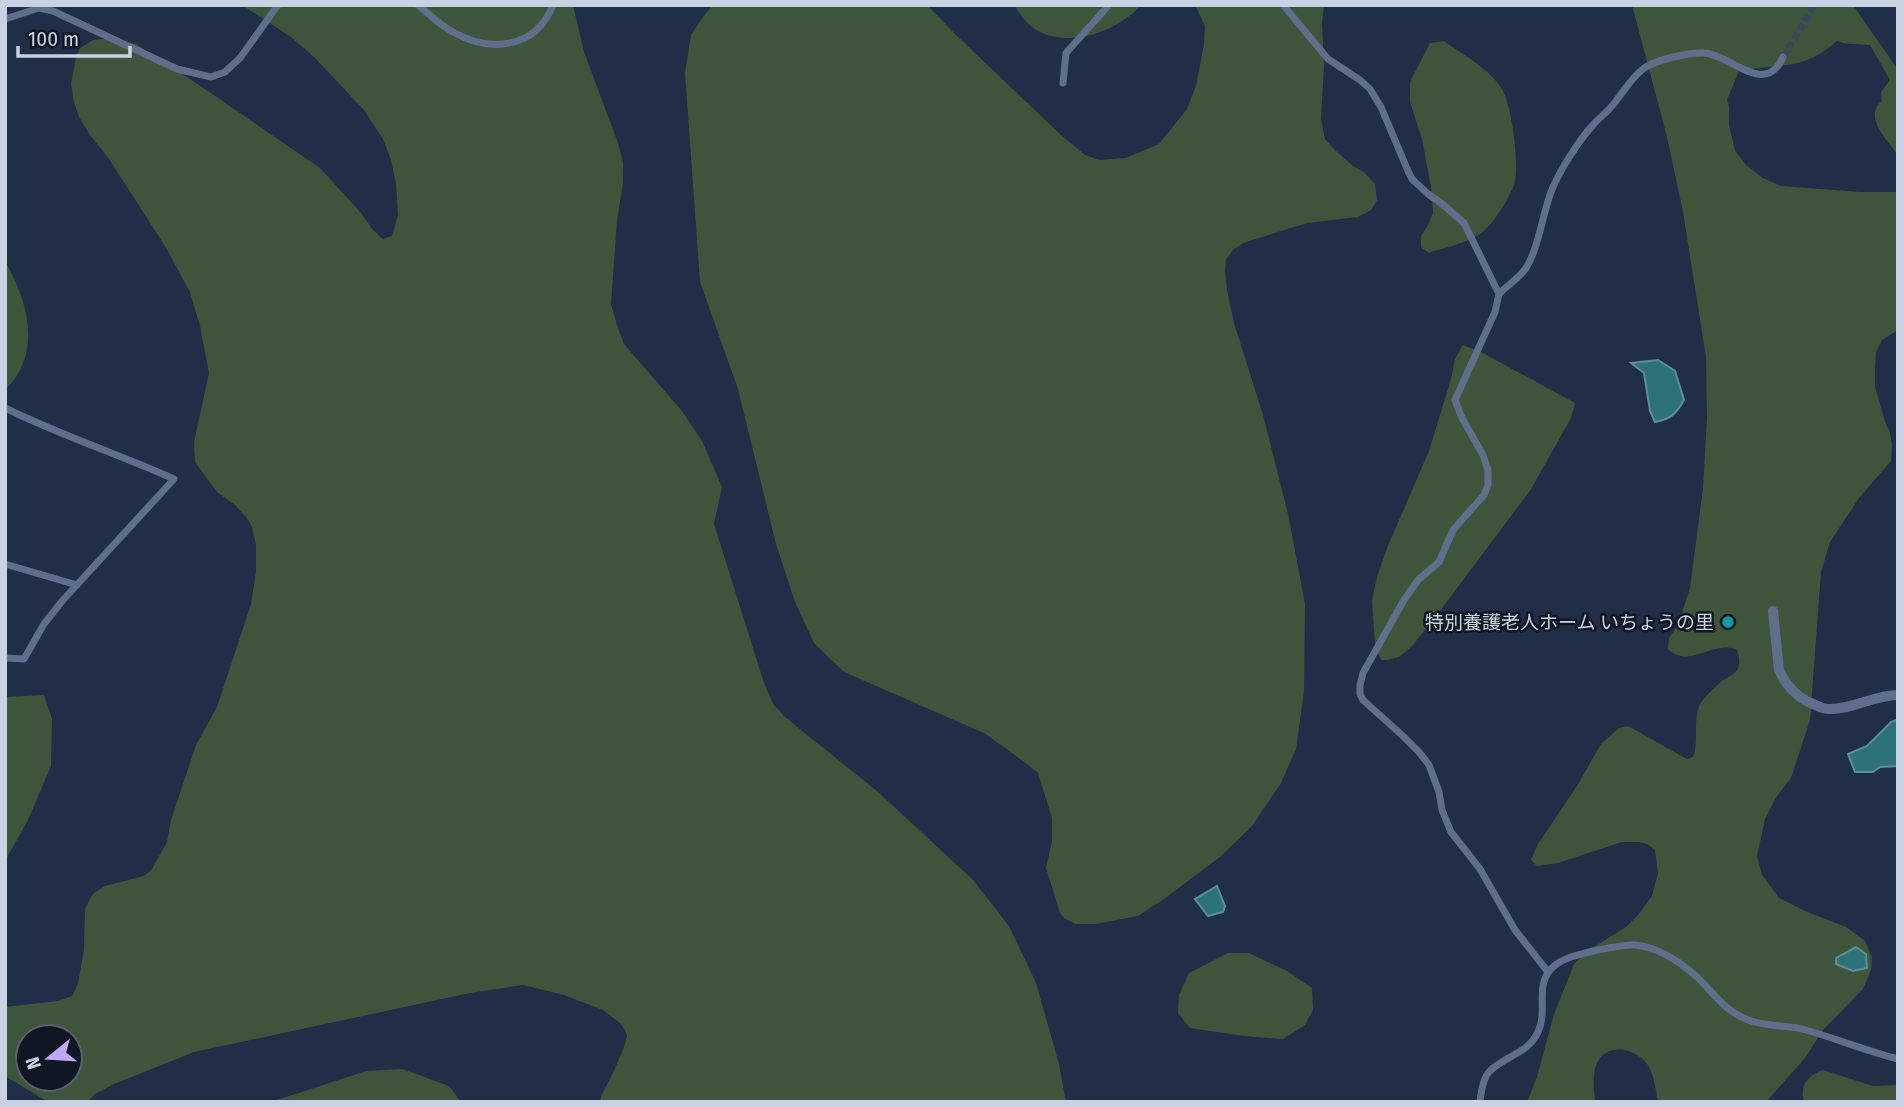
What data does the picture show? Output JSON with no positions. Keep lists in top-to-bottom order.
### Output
{
  "places": ["特別養護老人ホーム いちょうの里"],
  "scale_bar": "100 m",
  "north": "left"
}
